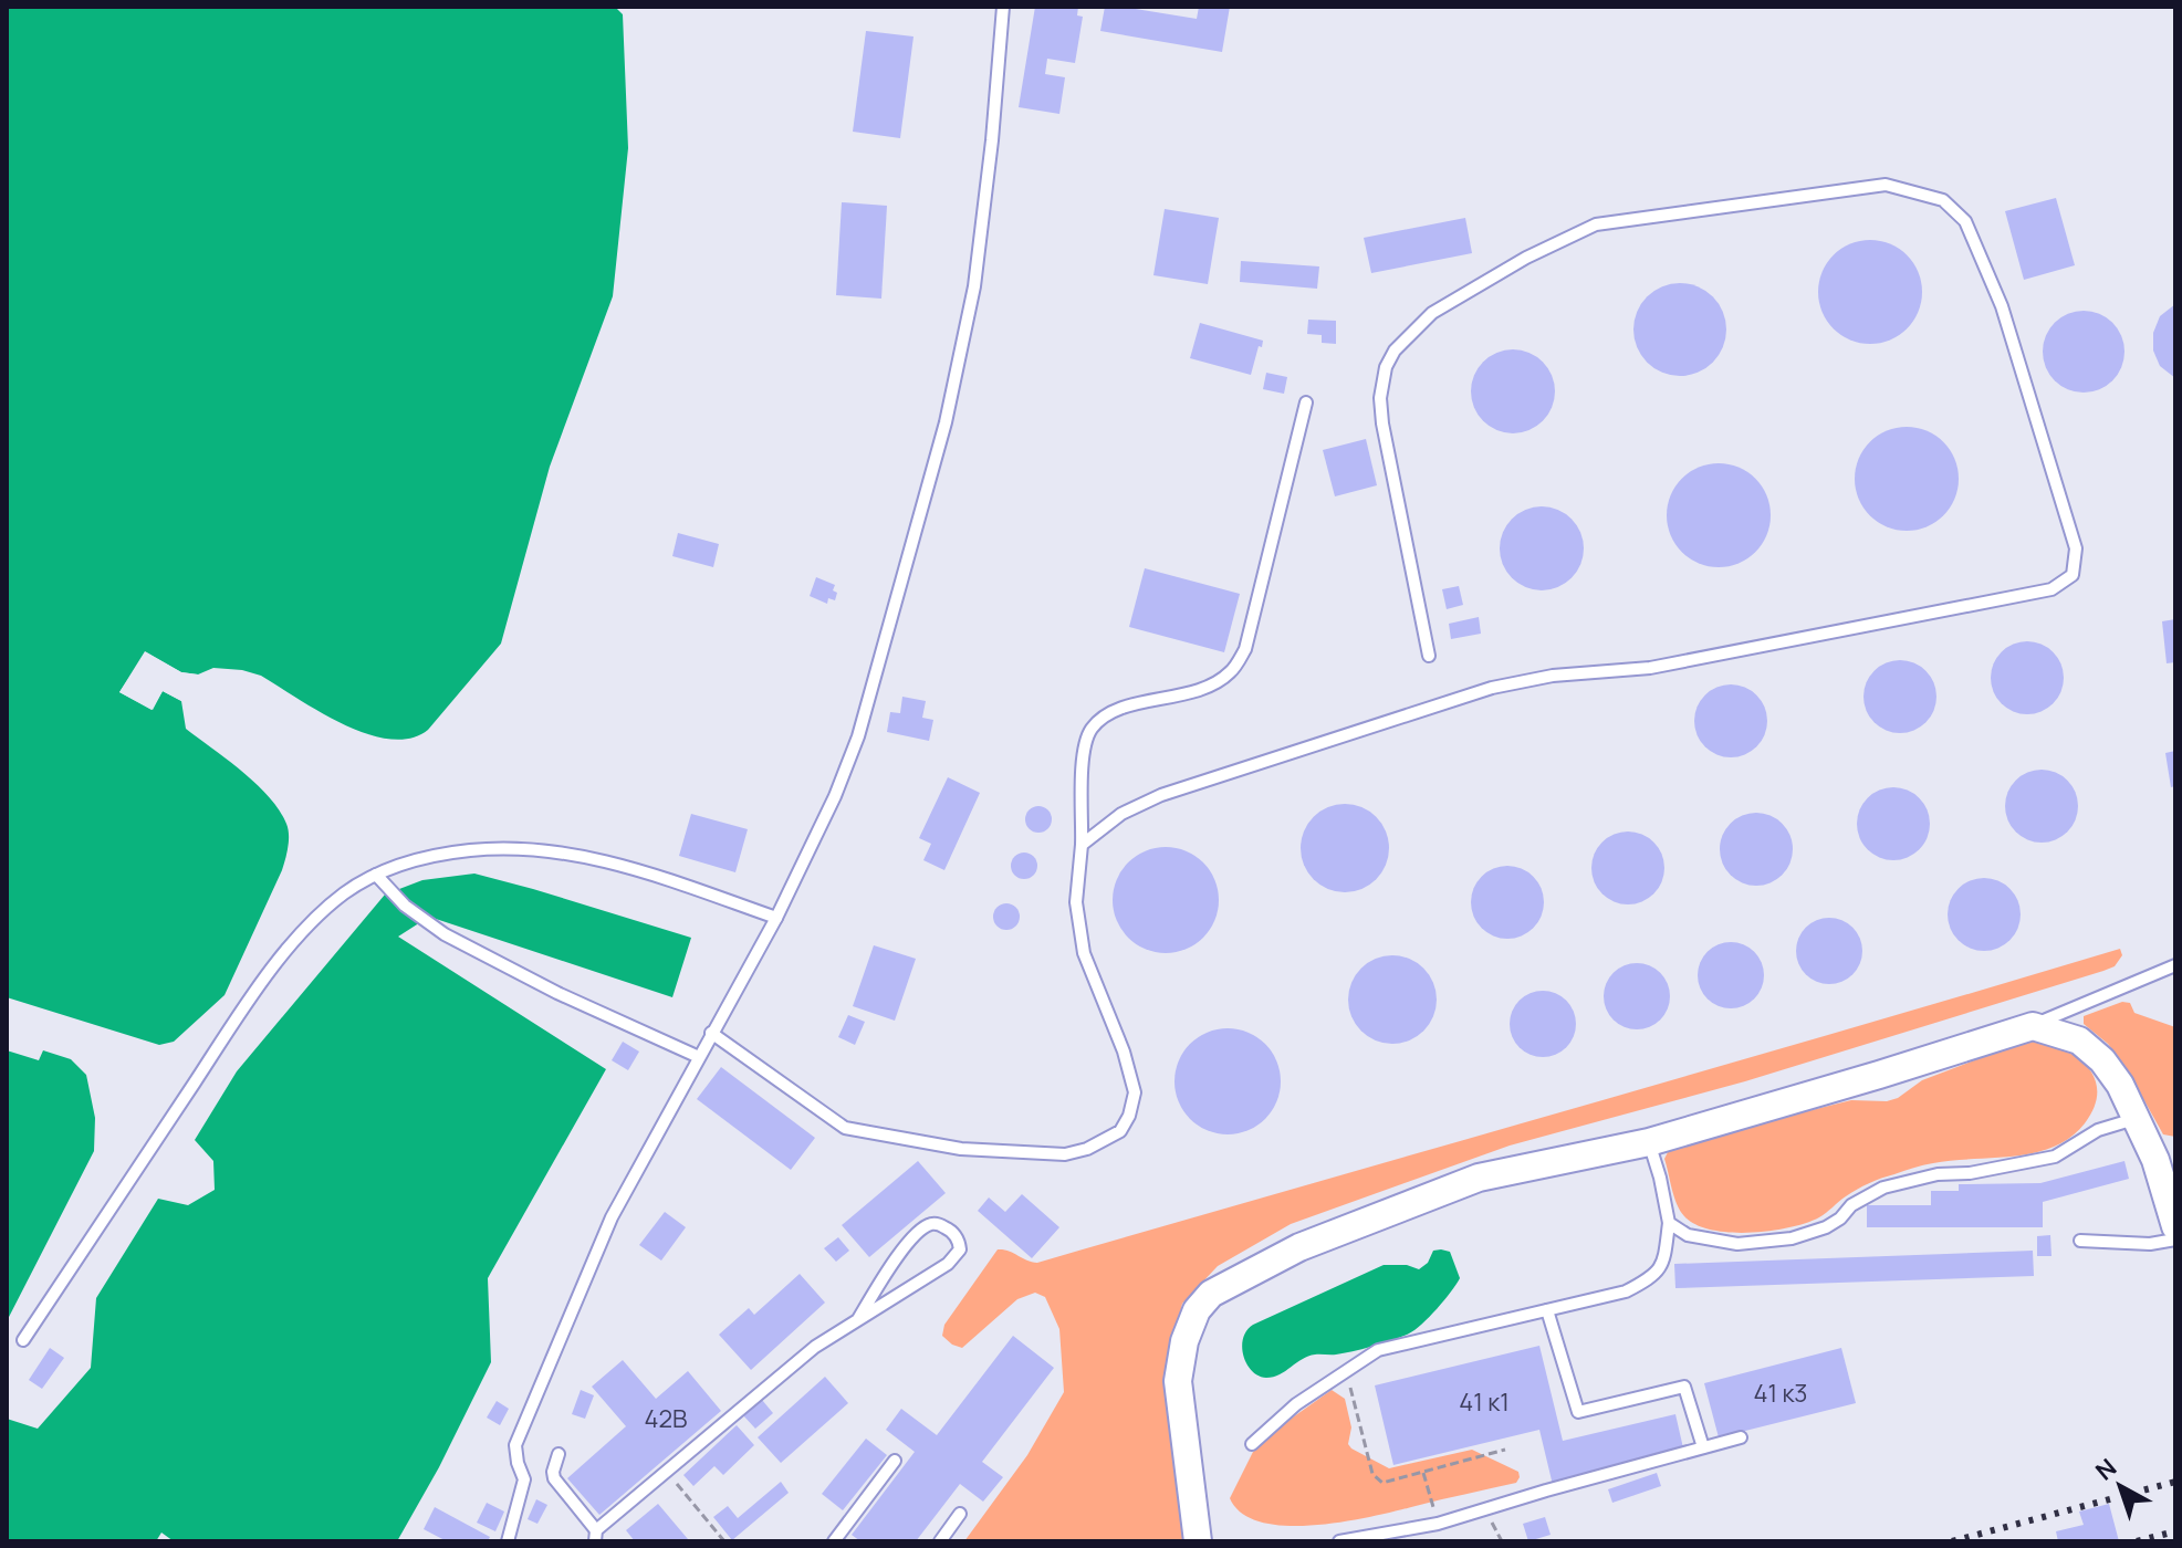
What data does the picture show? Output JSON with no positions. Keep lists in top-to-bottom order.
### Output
{
  "house_numbers": ["41 к3", "41 к1", "42В"],
  "north": "top left"
}
